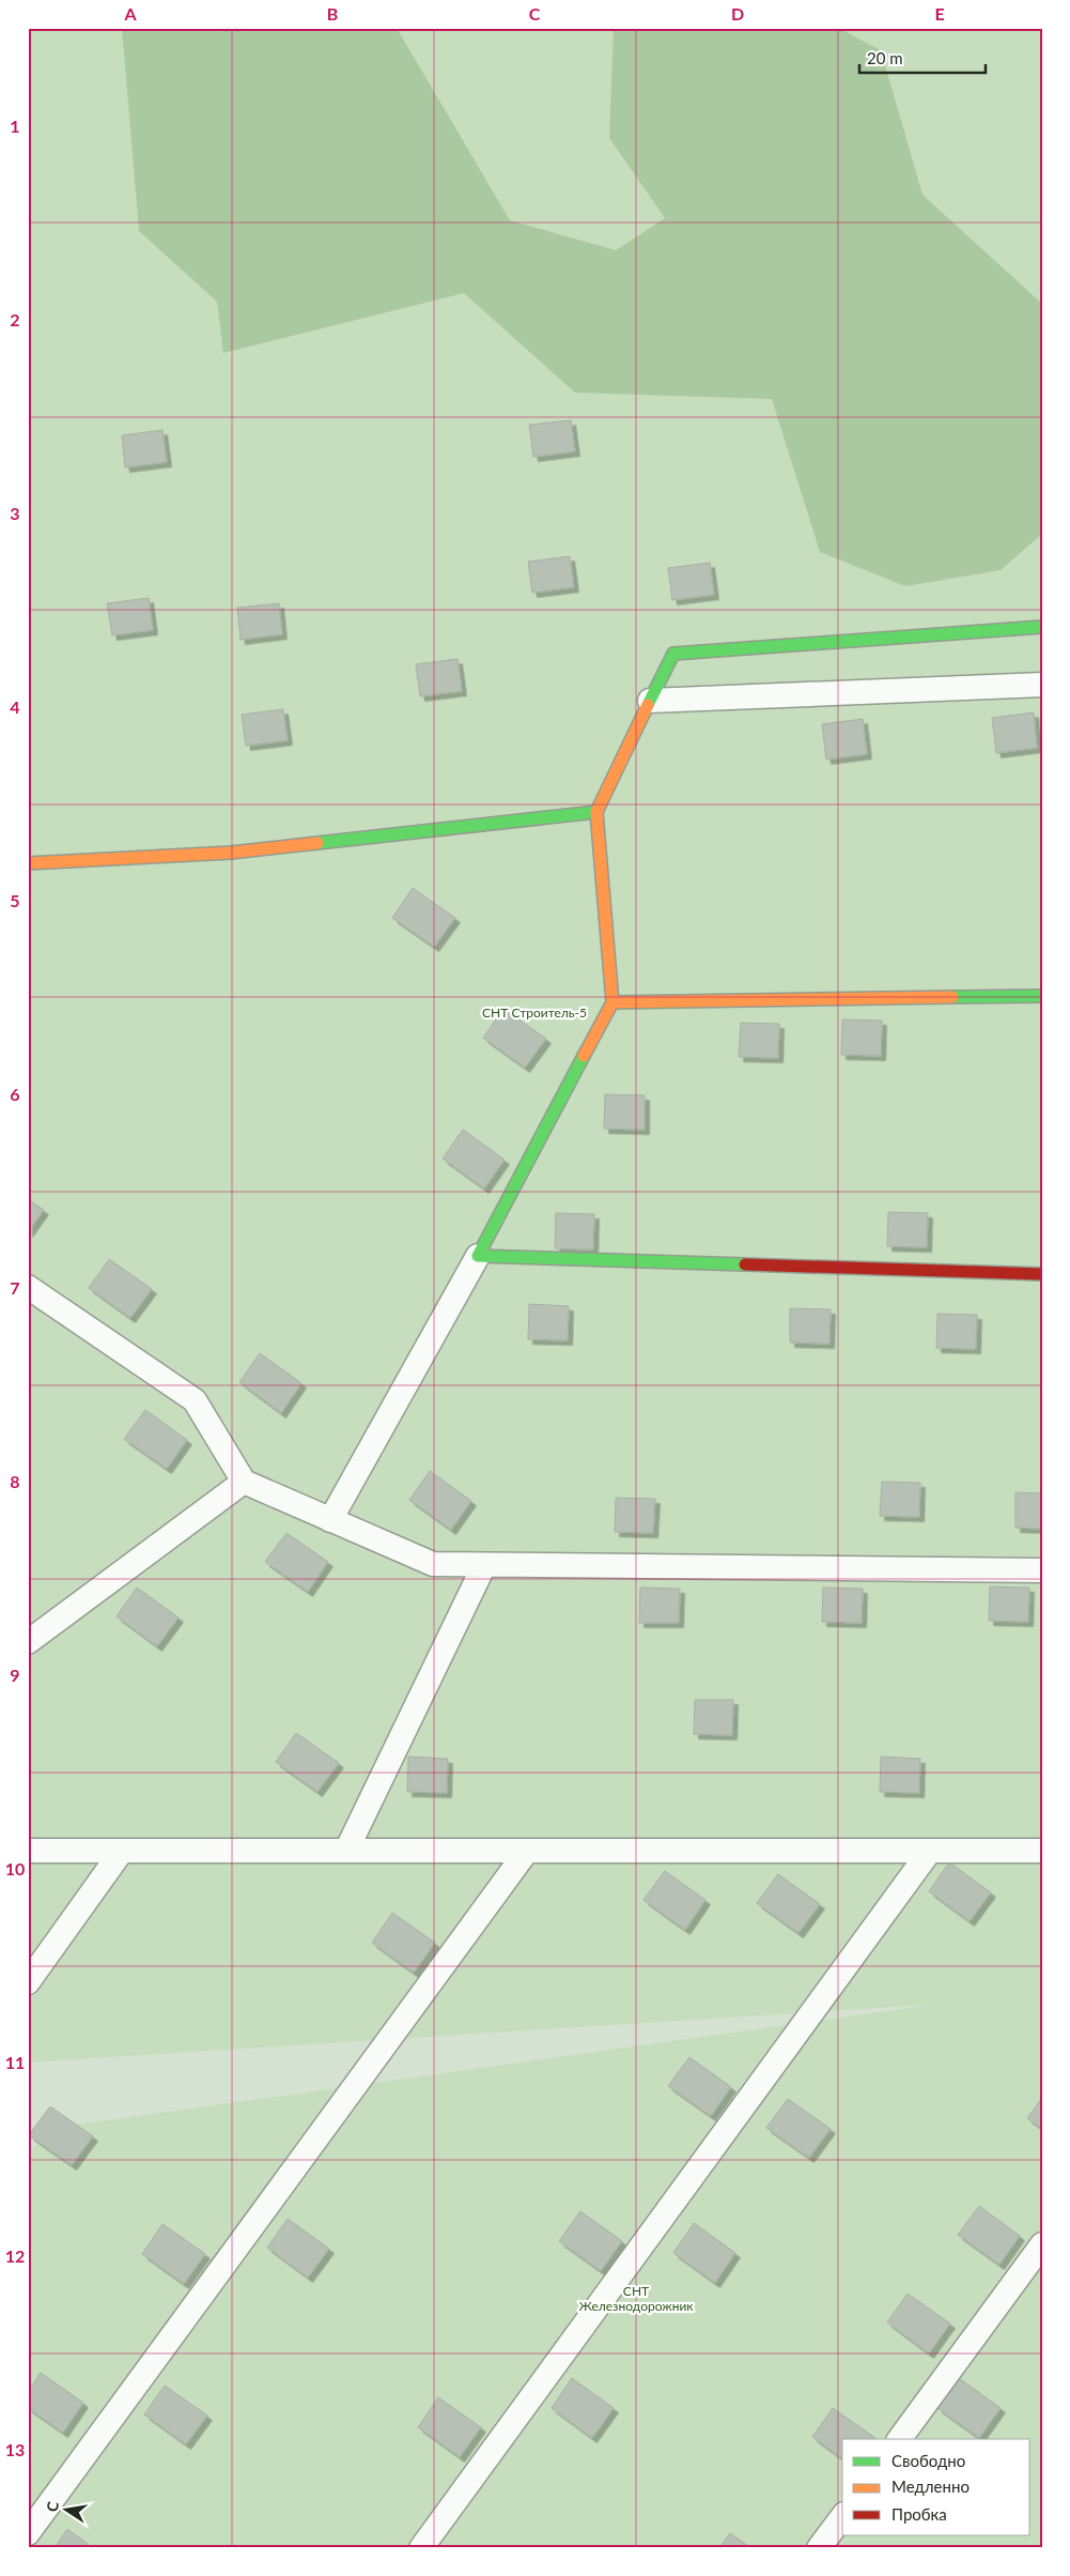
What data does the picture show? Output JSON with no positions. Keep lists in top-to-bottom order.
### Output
{
  "parks": ["СНТ Строитель-5", "СНТ Железнодорожник"],
  "legend": ["Свободно", "Медленно", "Пробка"],
  "scale_bar": "20 m",
  "north": "left",
  "grid": {
    "columns": [
      "A",
      "B",
      "C",
      "D",
      "E"
    ],
    "rows": [
      "1",
      "2",
      "3",
      "4",
      "5",
      "6",
      "7",
      "8",
      "9",
      "10",
      "11",
      "12",
      "13"
    ]
  }
}
